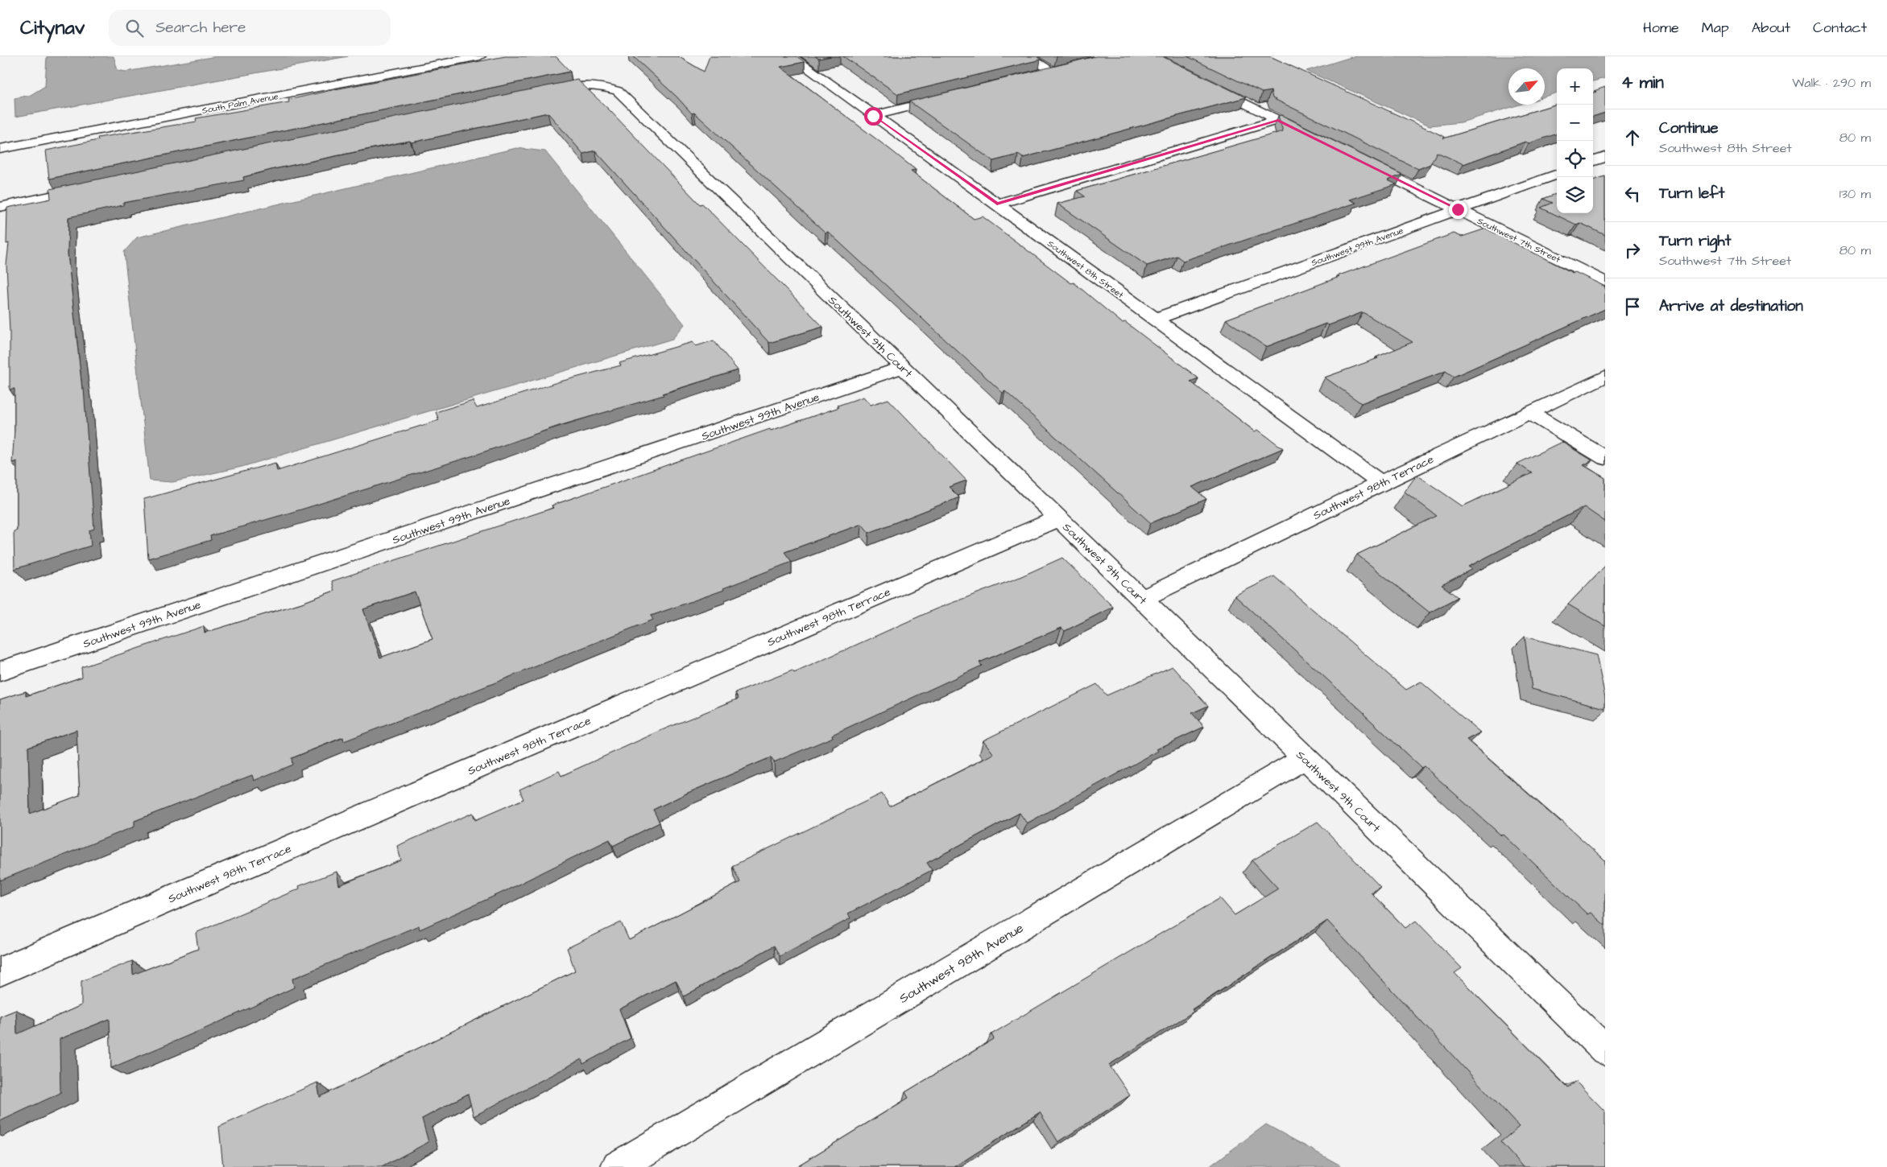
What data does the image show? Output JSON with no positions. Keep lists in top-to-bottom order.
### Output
{
  "streets": {
    "street": [
      "South Palm Avenue",
      "Southwest 7th Street",
      "Southwest 99th Avenue",
      "Southwest 8th Street",
      "Southwest 9th Court",
      "Southwest 98th Terrace",
      "Southwest 98th Avenue"
    ]
  },
  "crossings": [
    ["Southwest 7th Street", "Southwest 99th Avenue"],
    ["Southwest 99th Avenue", "Southwest 8th Street"],
    ["Southwest 99th Avenue", "Southwest 9th Court"],
    ["Southwest 8th Street", "Southwest 98th Terrace"],
    ["Southwest 9th Court", "Southwest 98th Terrace"],
    ["Southwest 9th Court", "Southwest 98th Avenue"]
  ],
  "north": "top right",
  "page": {
    "header": "Citynav",
    "search": "Search here",
    "nav": [
      "Home",
      "Map",
      "About",
      "Contact"
    ],
    "heading": ["4 min", "Walk · 290 m"],
    "map_buttons": ["+", "−"],
    "list": [
      ["Continue", "Southwest 8th Street", "80 m"],
      ["Turn left", "130 m"],
      ["Turn right", "Southwest 7th Street", "80 m"],
      "Arrive at destination"
    ]
  }
}
